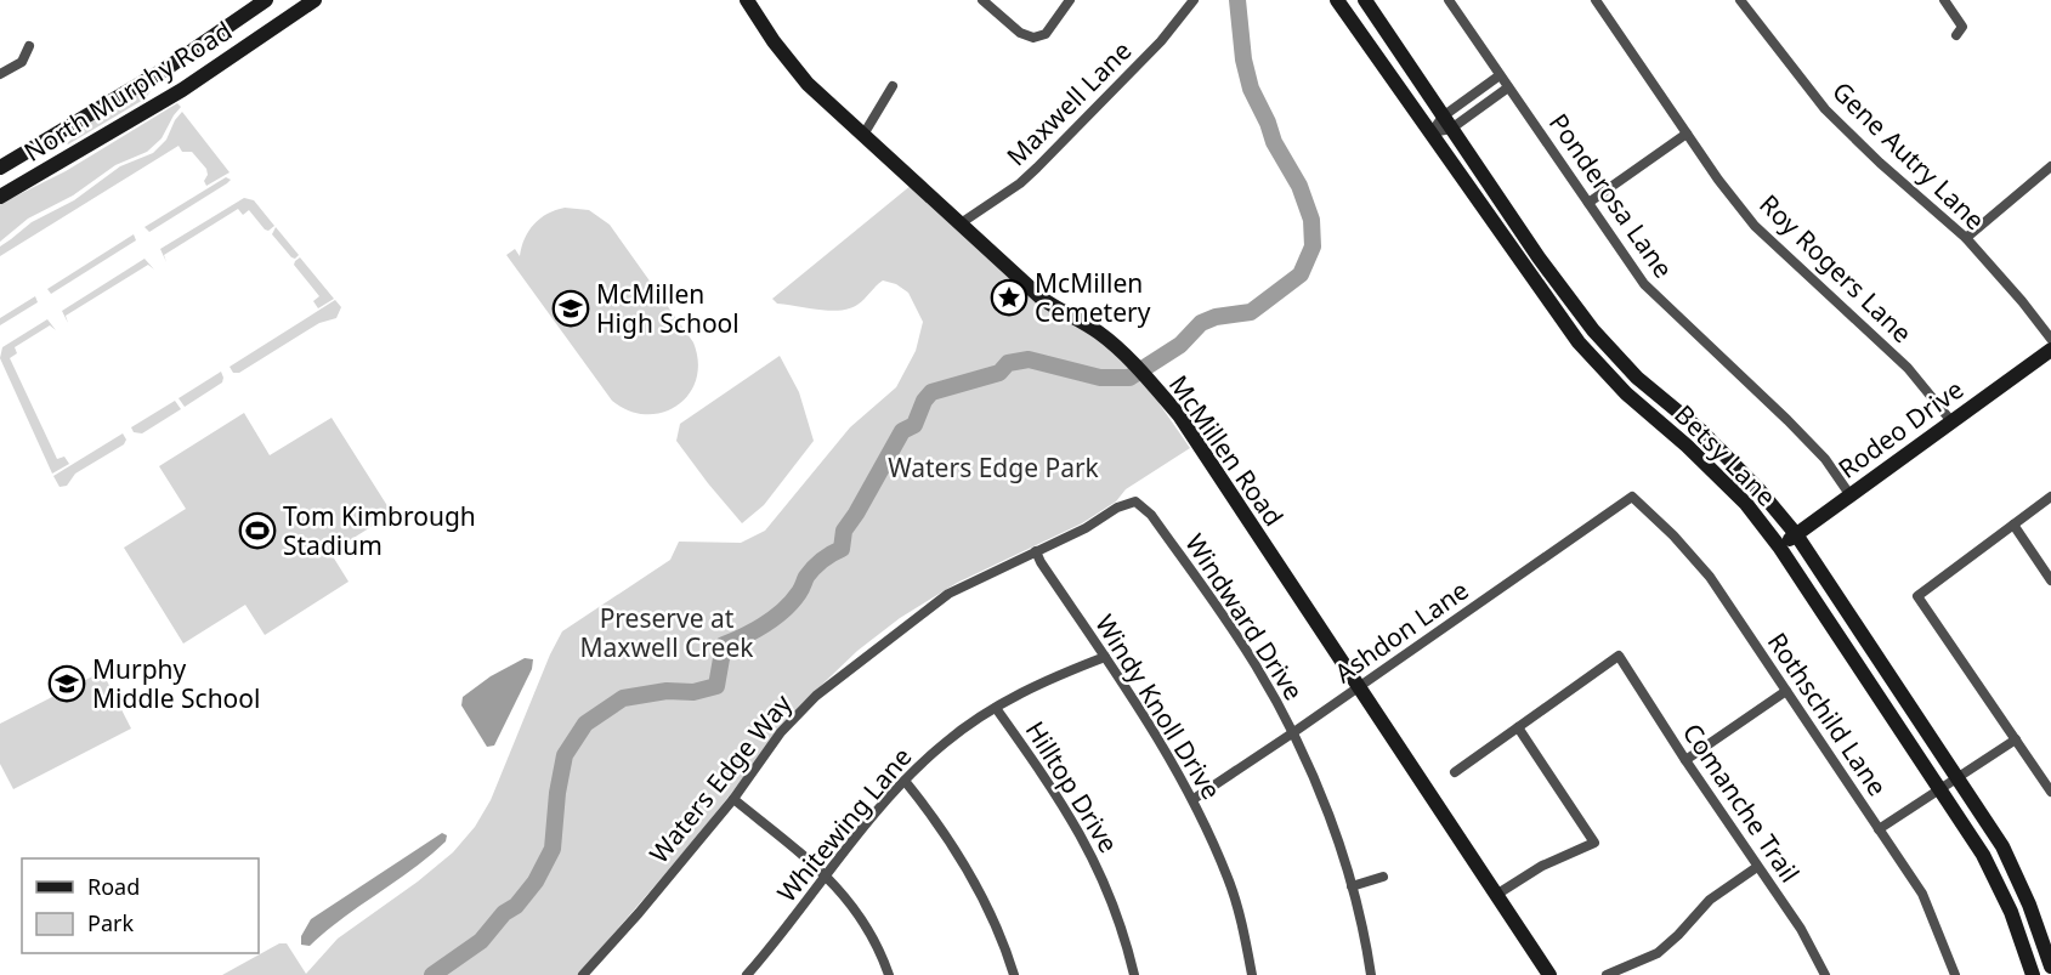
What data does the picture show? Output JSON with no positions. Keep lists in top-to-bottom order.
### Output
{
  "streets": {
    "main road": [
      "North Murphy Road",
      "Rodeo Drive",
      "McMillen Road",
      "Betsy Lane"
    ],
    "street": [
      "Maxwell Lane",
      "Gene Autry Lane",
      "Ponderosa Lane",
      "Roy Rogers Lane",
      "Windward Drive",
      "Ashdon Lane",
      "Windy Knoll Drive",
      "Rothschild Lane",
      "Waters Edge Way",
      "Hilltop Drive",
      "Comanche Trail",
      "Whitewing Lane"
    ]
  },
  "crossings": [
    ["Maxwell Lane", "McMillen Road"],
    ["Ponderosa Lane", "Rodeo Drive"],
    ["Roy Rogers Lane", "Rodeo Drive"],
    ["Rodeo Drive", "Betsy Lane"],
    ["McMillen Road", "Ashdon Lane"],
    ["Windward Drive", "Ashdon Lane"],
    ["Windward Drive", "Waters Edge Way"],
    ["Ashdon Lane", "Windy Knoll Drive"],
    ["Ashdon Lane", "Rothschild Lane"],
    ["Windy Knoll Drive", "Waters Edge Way"],
    ["Windy Knoll Drive", "Whitewing Lane"],
    ["Hilltop Drive", "Whitewing Lane"]
  ],
  "parks": ["Waters Edge Park", "Preserve at Maxwell Creek"],
  "places": {
    "place": ["McMillen Cemetery"],
    "school or university": ["McMillen High School", "Murphy Middle School"],
    "sports": ["Tom Kimbrough Stadium"]
  },
  "legend": ["Road", "Park"]
}
